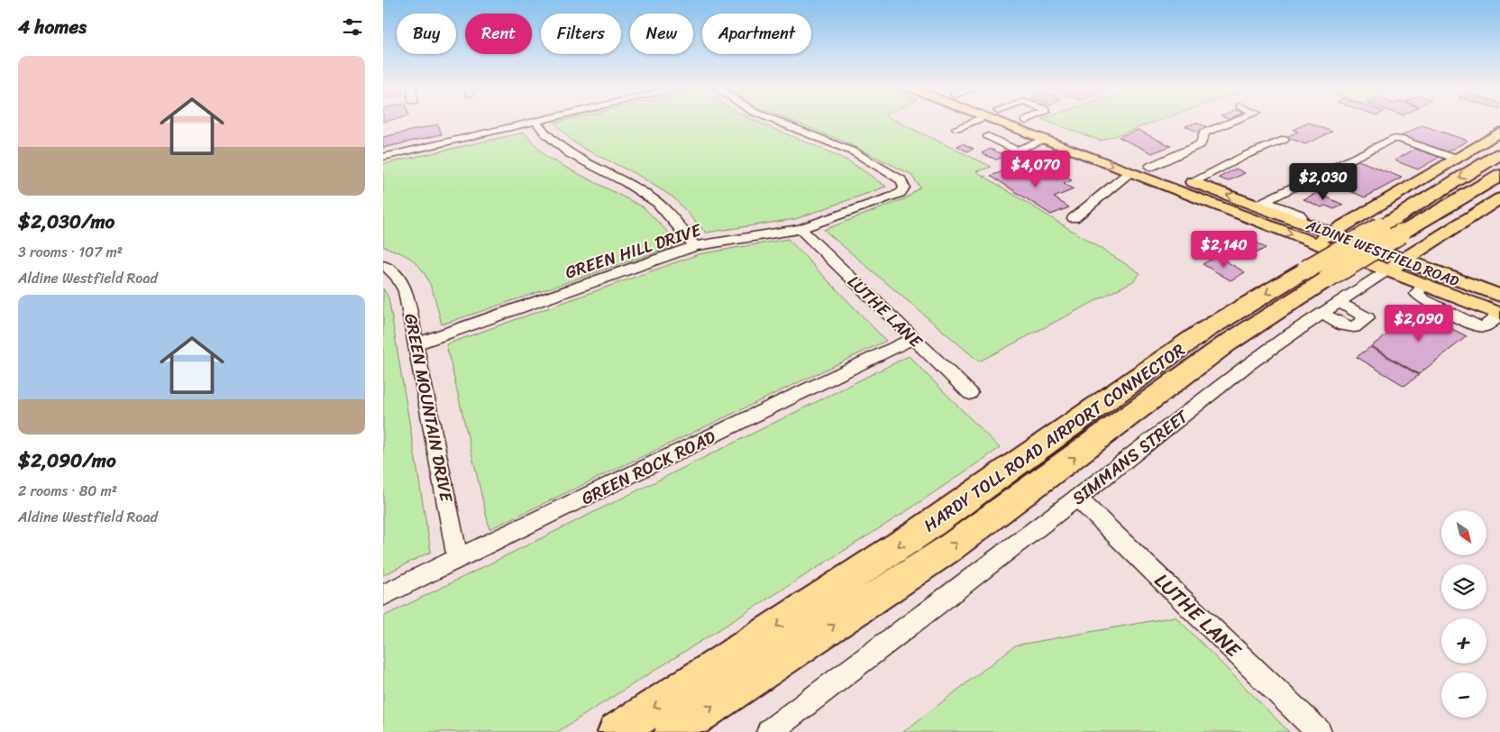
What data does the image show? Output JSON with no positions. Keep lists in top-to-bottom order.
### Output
{
  "streets": {
    "highway": ["HARDY TOLL ROAD AIRPORT CONNECTOR"],
    "main road": ["ALDINE WESTFIELD ROAD", "SIMMANS STREET"],
    "street": [
      "GREEN HILL DRIVE",
      "LUTHE LANE",
      "GREEN MOUNTAIN DRIVE",
      "GREEN ROCK ROAD"
    ]
  },
  "crossings": [
    ["GREEN HILL DRIVE", "LUTHE LANE"],
    ["GREEN HILL DRIVE", "GREEN MOUNTAIN DRIVE"],
    ["ALDINE WESTFIELD ROAD", "SIMMANS STREET"],
    ["LUTHE LANE", "SIMMANS STREET"],
    ["LUTHE LANE", "GREEN ROCK ROAD"],
    ["GREEN MOUNTAIN DRIVE", "GREEN ROCK ROAD"],
    ["HARDY TOLL ROAD AIRPORT CONNECTOR", "SIMMANS STREET"]
  ],
  "north": "bottom right",
  "page": {
    "heading": "4 homes",
    "chip": [
      "Buy",
      "Rent",
      "Filters",
      "New",
      "Apartment"
    ],
    "list": [
      {
        "name": "$2,030/mo",
        "note": "3 rooms · 107 m² · Aldine Westfield Road"
      },
      {
        "name": "$2,090/mo",
        "note": "2 rooms · 80 m² · Aldine Westfield Road"
      }
    ],
    "price": [
      "$4,070",
      "$2,030",
      "$2,140",
      "$2,090"
    ],
    "map_buttons": ["+", "−"]
  }
}
